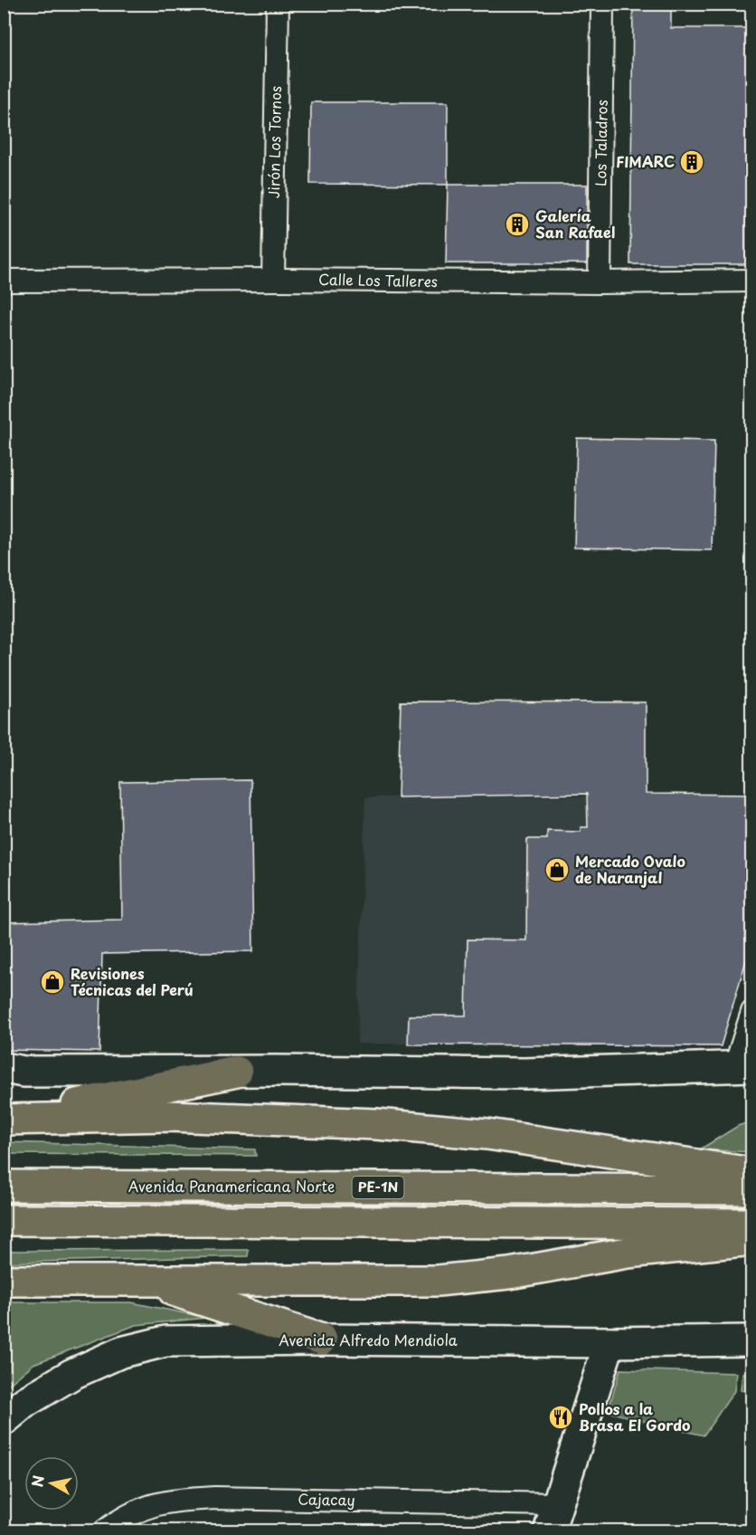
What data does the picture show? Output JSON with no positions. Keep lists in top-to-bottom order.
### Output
{
  "streets": {
    "highway": ["Avenida Panamericana Norte", "PE-1N"],
    "main road": ["Avenida Alfredo Mendiola"],
    "street": [
      "Jirón Los Tornos",
      "Los Taladros",
      "Calle Los Talleres",
      "Cajacay"
    ]
  },
  "crossings": [
    ["Jirón Los Tornos", "Calle Los Talleres"],
    ["Los Taladros", "Calle Los Talleres"]
  ],
  "places": {
    "building": ["FIMARC", "Galería San Rafael"],
    "shop": ["Mercado Ovalo de Naranjal", "Revisiones Técnicas del Perú"],
    "restaurant": ["Pollos a la Brasa El Gordo"]
  },
  "north": "left"
}
